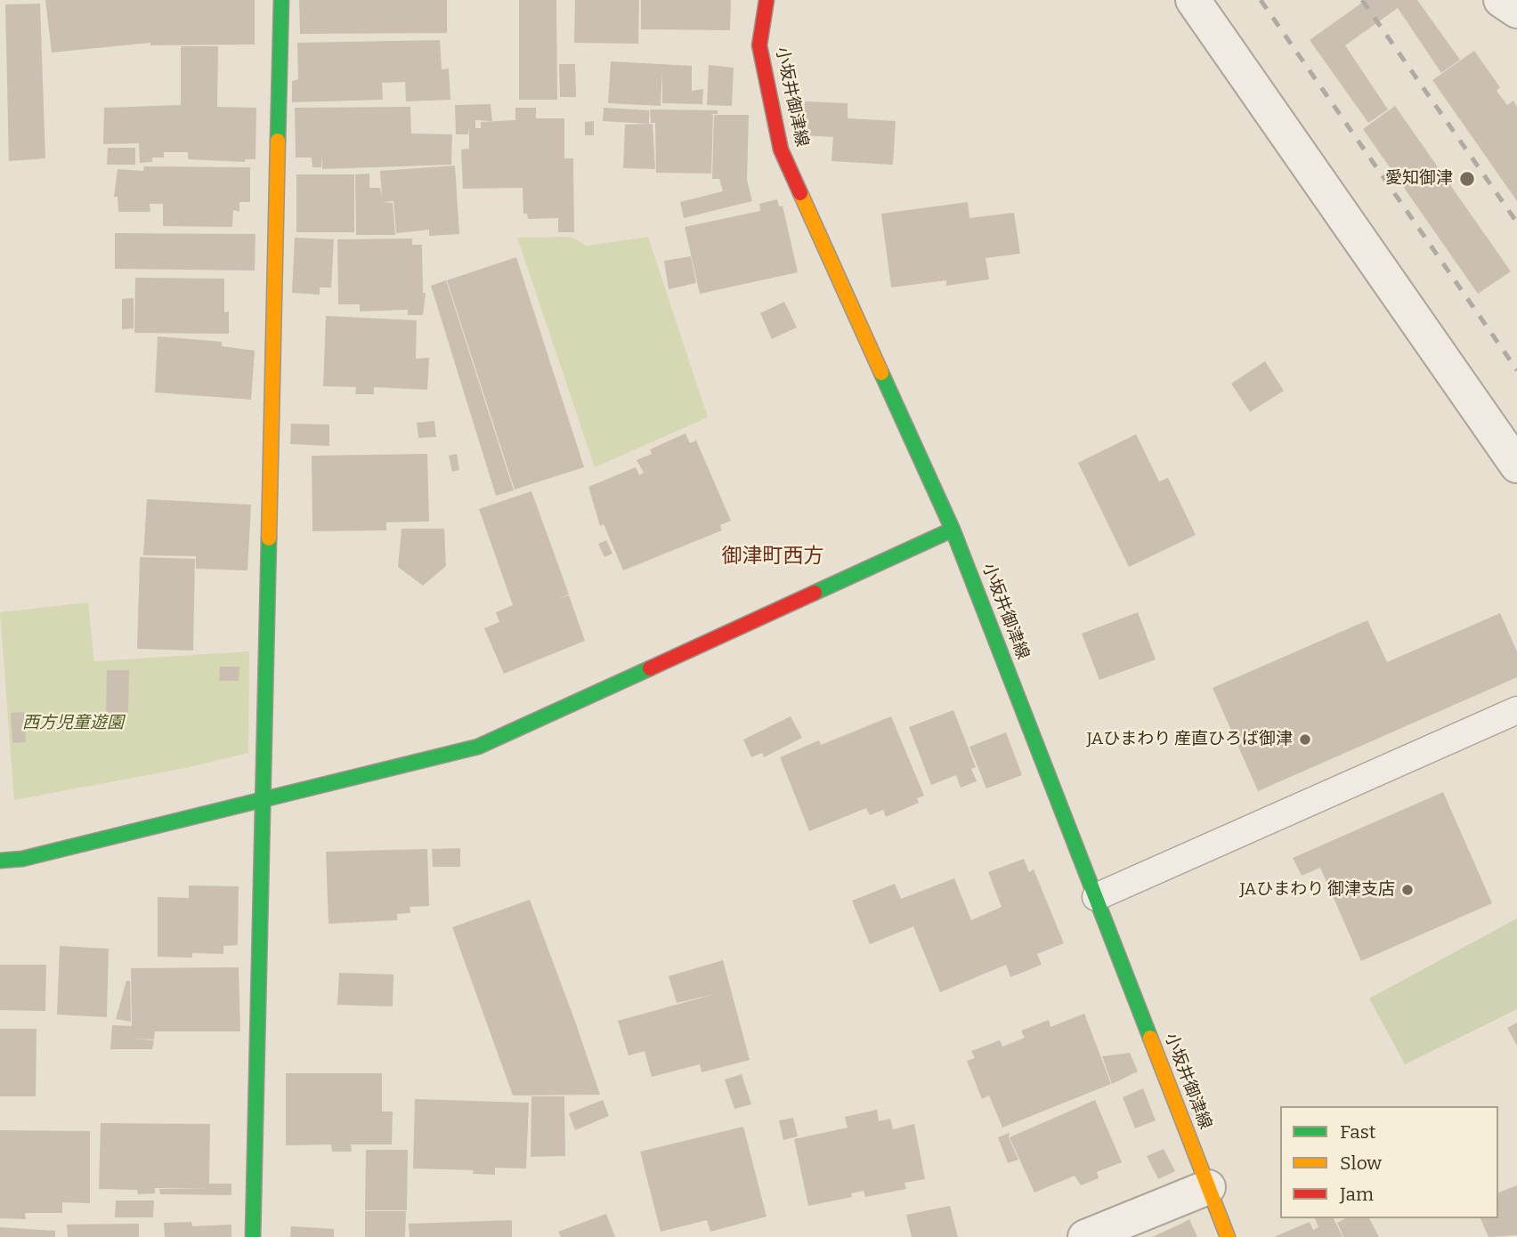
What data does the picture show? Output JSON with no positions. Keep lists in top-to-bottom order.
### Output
{
  "streets": {
    "street": ["小坂井御津線"]
  },
  "districts": ["御津町西方"],
  "parks": ["西方児童遊園"],
  "places": ["愛知御津", "JAひまわり 産直ひろば御津", "JAひまわり 御津支店"],
  "legend": ["Fast", "Slow", "Jam"]
}
